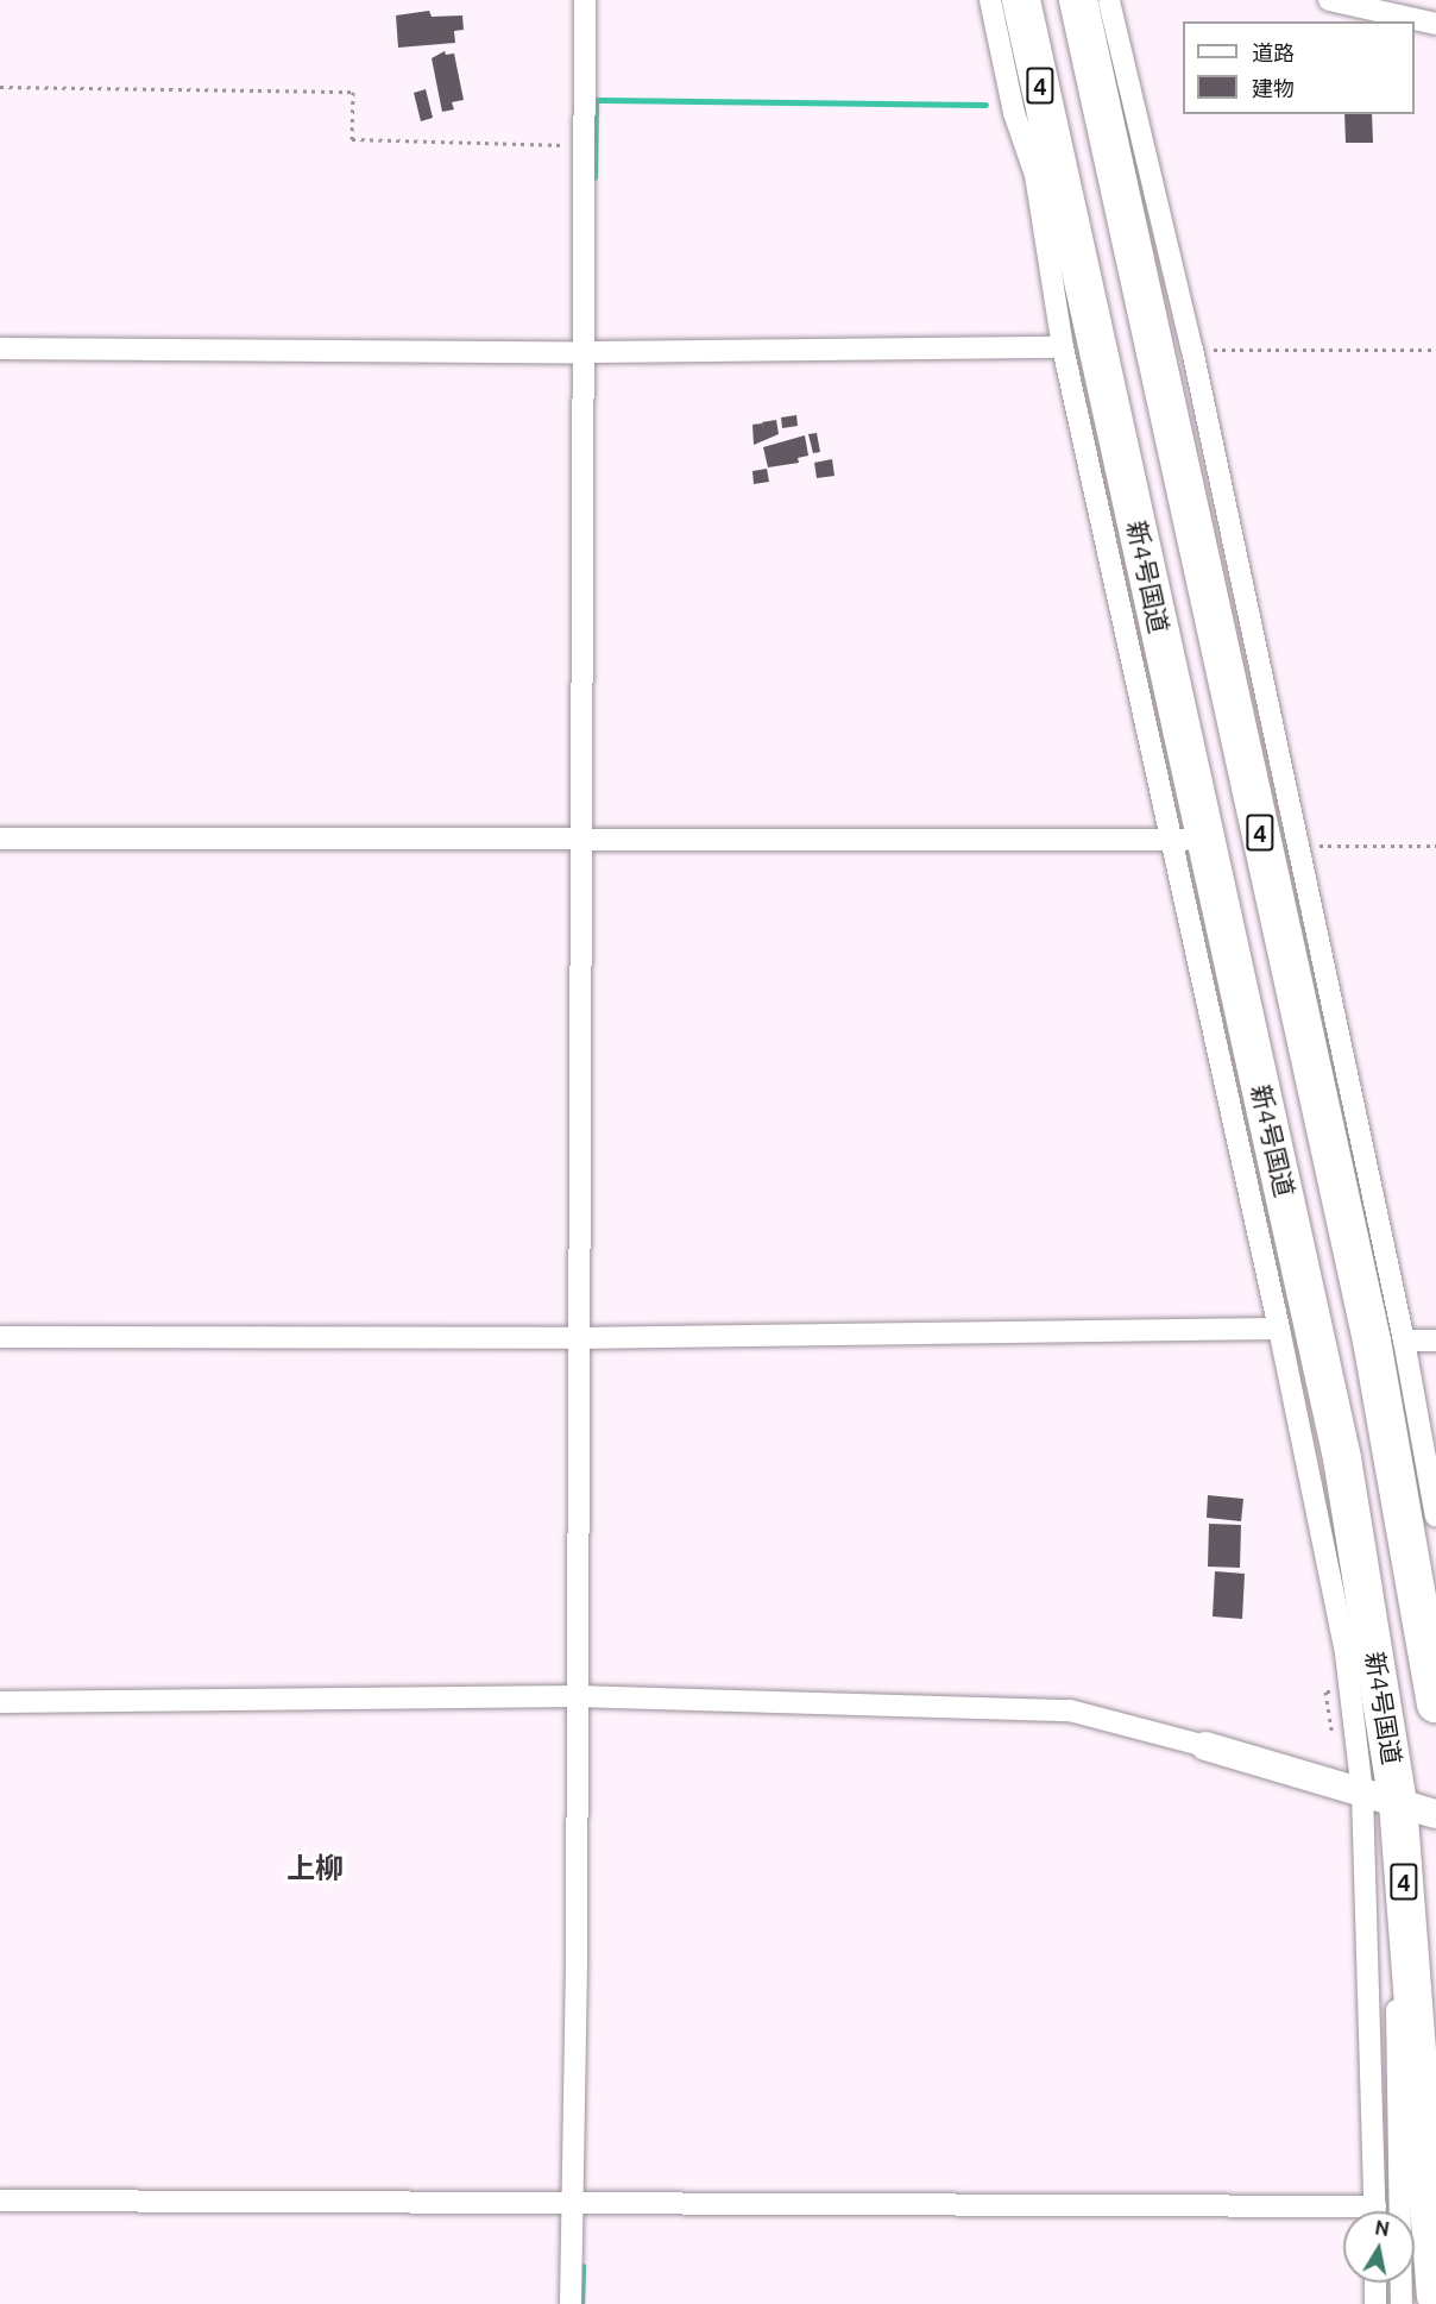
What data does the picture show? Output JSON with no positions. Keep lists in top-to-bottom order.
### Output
{
  "streets": {
    "highway": ["4", "新4号国道"]
  },
  "districts": ["上柳"],
  "legend": ["道路", "建物"],
  "north": "top"
}
